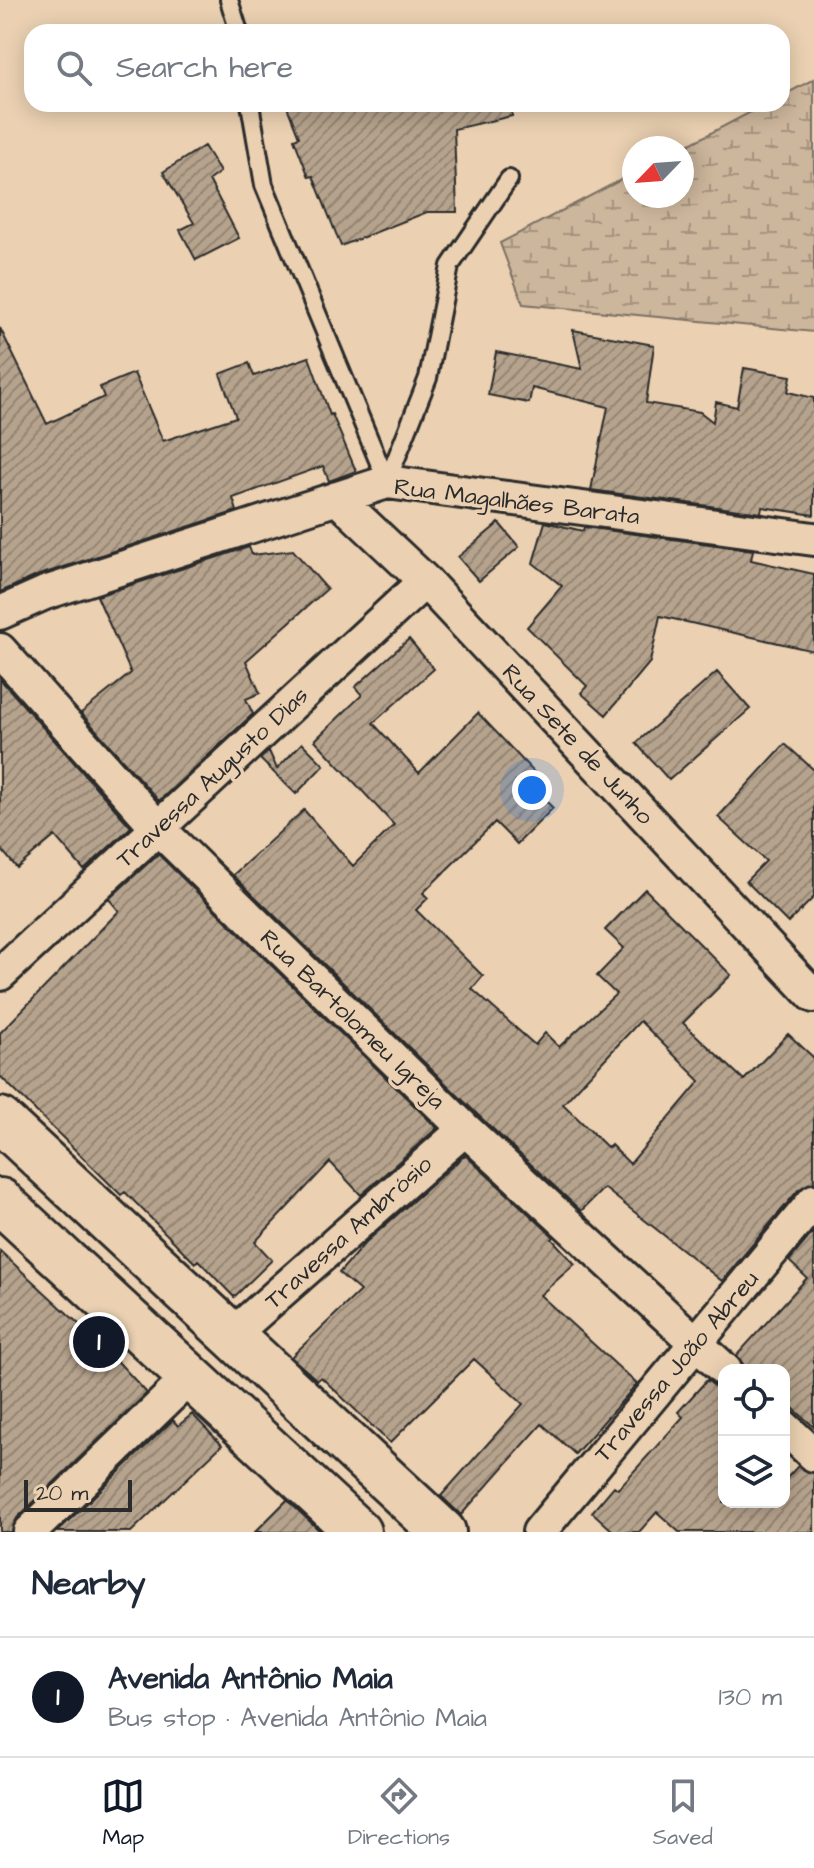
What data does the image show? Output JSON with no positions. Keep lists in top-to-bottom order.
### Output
{
  "streets": {
    "street": [
      "Rua Magalhães Barata",
      "Rua Sete de Junho",
      "Travessa Augusto Dias",
      "Rua Bartolomeu Igreja",
      "Travessa Ambrósio",
      "Travessa João Abreu"
    ]
  },
  "crossings": [
    ["Rua Magalhães Barata", "Rua Sete de Junho"],
    ["Rua Sete de Junho", "Travessa Augusto Dias"],
    ["Travessa Augusto Dias", "Rua Bartolomeu Igreja"],
    ["Rua Bartolomeu Igreja", "Travessa Ambrósio"],
    ["Rua Bartolomeu Igreja", "Travessa João Abreu"]
  ],
  "scale_bar": "20 m",
  "north": "bottom left",
  "page": {
    "search": "Search here",
    "pins": "1",
    "scale": "20 m",
    "heading": "Nearby",
    "list": [
      {
        "mark": "1",
        "name": "Avenida Antônio Maia",
        "note": "Bus stop · Avenida Antônio Maia",
        "value": "130 m"
      }
    ],
    "nav": ["Map", "Directions", "Saved"]
  }
}
